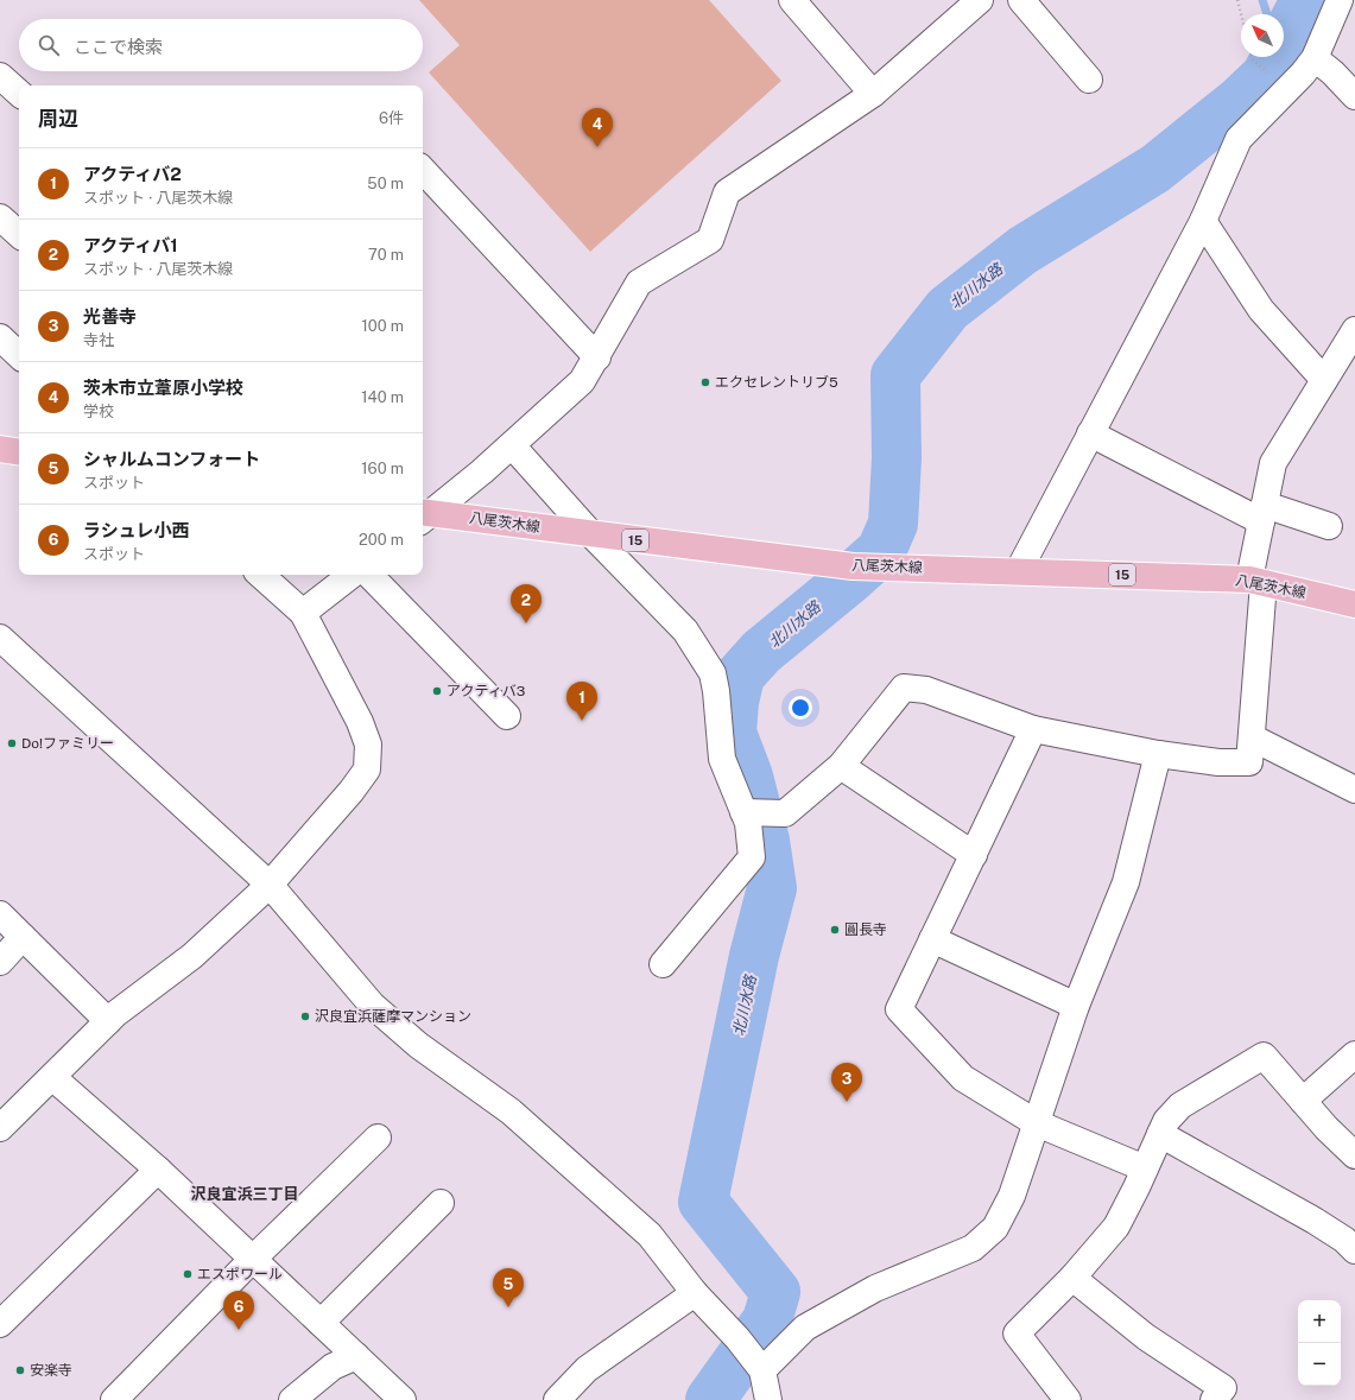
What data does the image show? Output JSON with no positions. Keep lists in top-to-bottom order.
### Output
{
  "streets": {
    "main road": ["八尾茨木線", "15"]
  },
  "districts": ["沢良宜浜三丁目"],
  "water": ["北川水路"],
  "places": [
    "エクセレントリブ5",
    "アクティバ3",
    "Do!ファミリー",
    "圓長寺",
    "沢良宜浜薩摩マンション",
    "エスポワール",
    "安楽寺"
  ],
  "north": "top left",
  "page": {
    "search": "ここで検索",
    "heading": ["周辺", "6件"],
    "pins": [
      "4",
      "2",
      "1",
      "3",
      "5",
      "6"
    ],
    "list": [
      {
        "mark": "1",
        "name": "アクティバ2",
        "note": "スポット · 八尾茨木線",
        "value": "50 m"
      },
      {
        "mark": "2",
        "name": "アクティバ1",
        "note": "スポット · 八尾茨木線",
        "value": "70 m"
      },
      {
        "mark": "3",
        "name": "光善寺",
        "note": "寺社",
        "value": "100 m"
      },
      {
        "mark": "4",
        "name": "茨木市立葦原小学校",
        "note": "学校",
        "value": "140 m"
      },
      {
        "mark": "5",
        "name": "シャルムコンフォート",
        "note": "スポット",
        "value": "160 m"
      },
      {
        "mark": "6",
        "name": "ラシュレ小西",
        "note": "スポット",
        "value": "200 m"
      }
    ],
    "map_buttons": ["+", "−"]
  }
}
